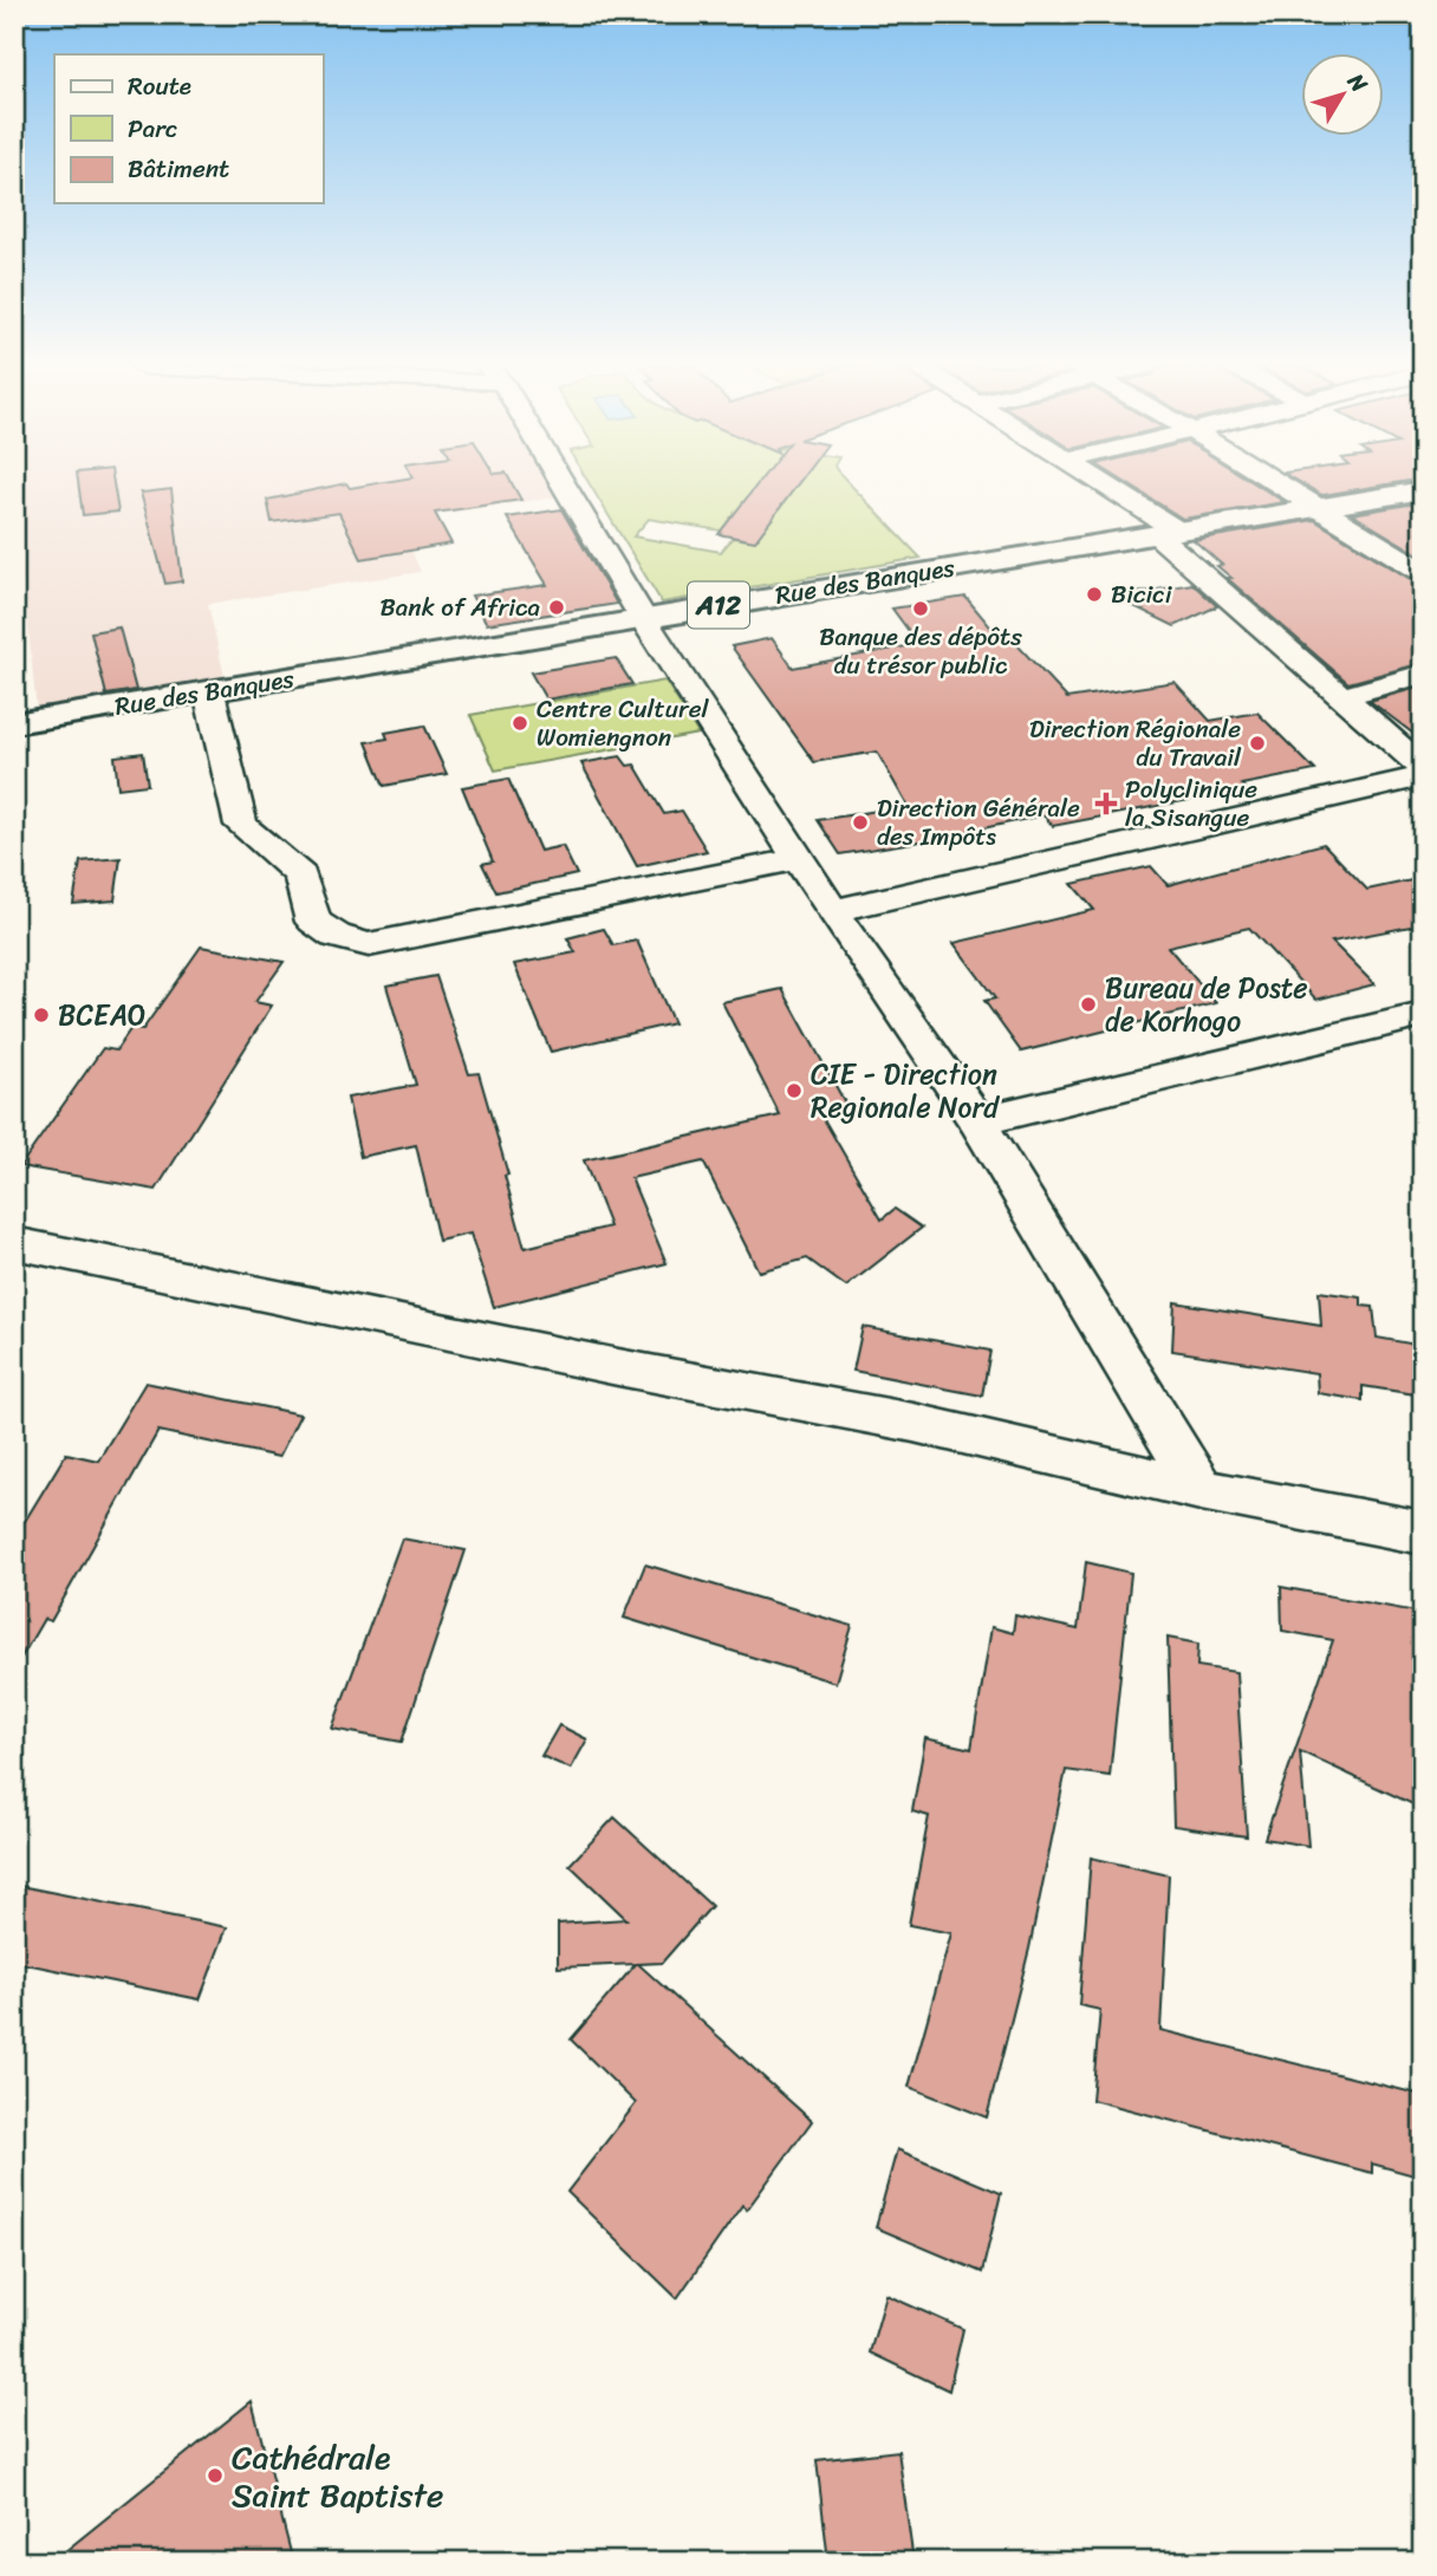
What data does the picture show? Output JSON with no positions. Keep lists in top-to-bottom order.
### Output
{
  "streets": {
    "main road": ["Rue des Banques", "A12"]
  },
  "places": {
    "other": [
      "Bicici",
      "Bank of Africa",
      "Banque des dépôts du trésor public",
      "Centre Culturel Womiengnon",
      "Direction Régionale du Travail",
      "Direction Générale des Impôts",
      "Bureau de Poste de Korhogo",
      "BCEAO",
      "CIE - Direction Regionale Nord",
      "Cathédrale Saint Baptiste"
    ],
    "health": ["Polyclinique la Sisangue"]
  },
  "legend": ["Route", "Parc", "Bâtiment"],
  "north": "top right"
}
